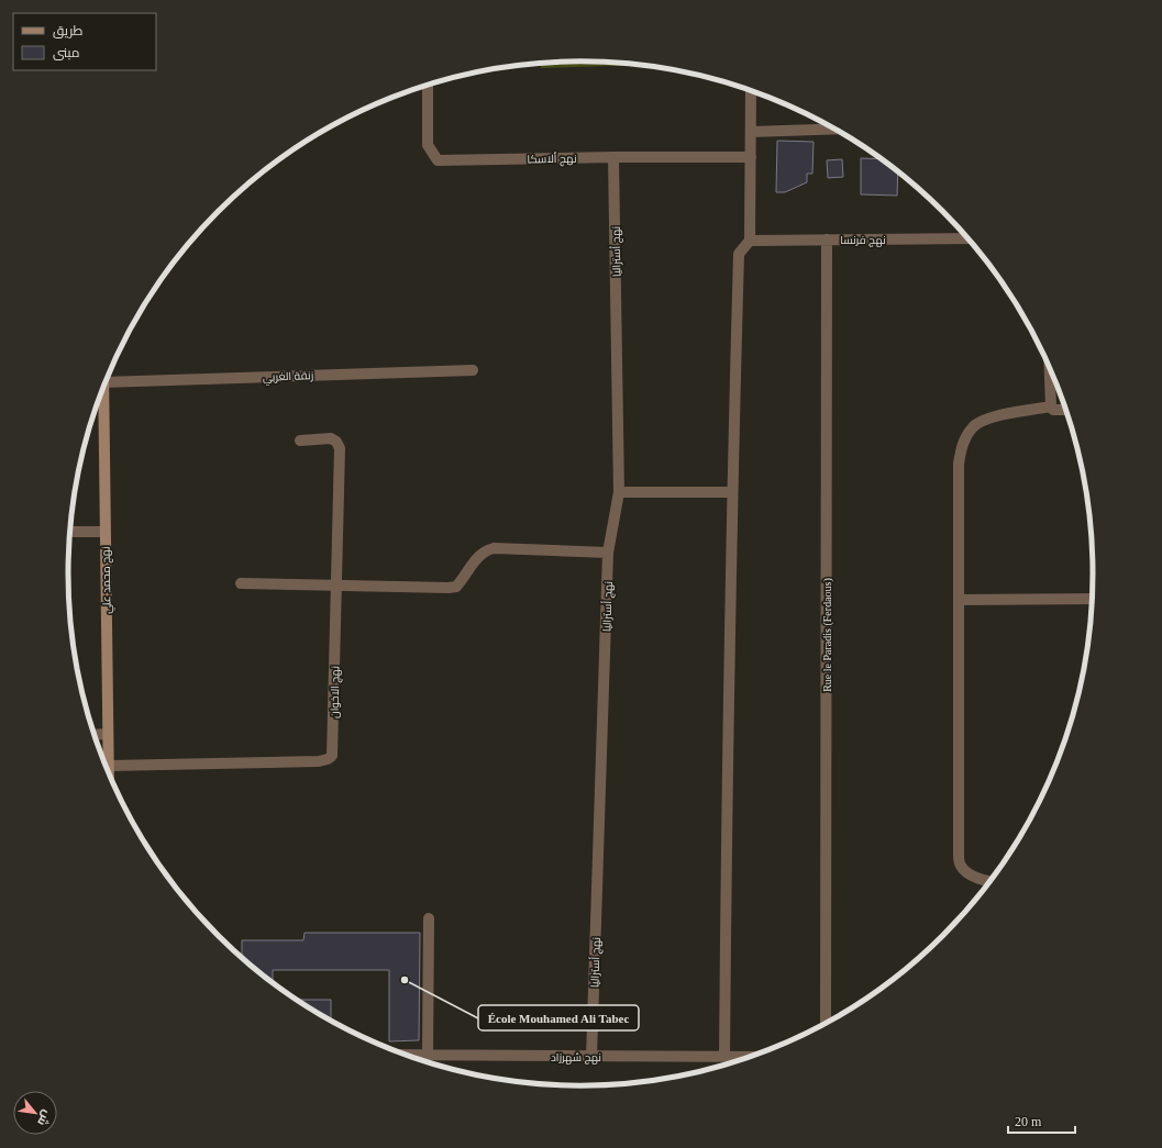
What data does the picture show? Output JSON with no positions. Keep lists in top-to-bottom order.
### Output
{
  "streets": {
    "street": [
      "نهج ألاسكا",
      "نهج فرنسا",
      "نهج أستراليا",
      "زنقة الغربي",
      "نهج محمد علي",
      "Rue le Paradis (Ferdaous)",
      "نهج الاخوان",
      "نهج شهرزاد"
    ]
  },
  "crossings": [
    ["نهج ألاسكا", "نهج أستراليا"],
    ["نهج فرنسا", "Rue le Paradis (Ferdaous)"],
    ["نهج أستراليا", "نهج شهرزاد"],
    ["نهج محمد علي", "نهج الاخوان"]
  ],
  "places": ["École Mouhamed Ali Tabec"],
  "legend": ["طريق", "مبنى"],
  "scale_bar": "20 m",
  "north": "bottom right"
}
